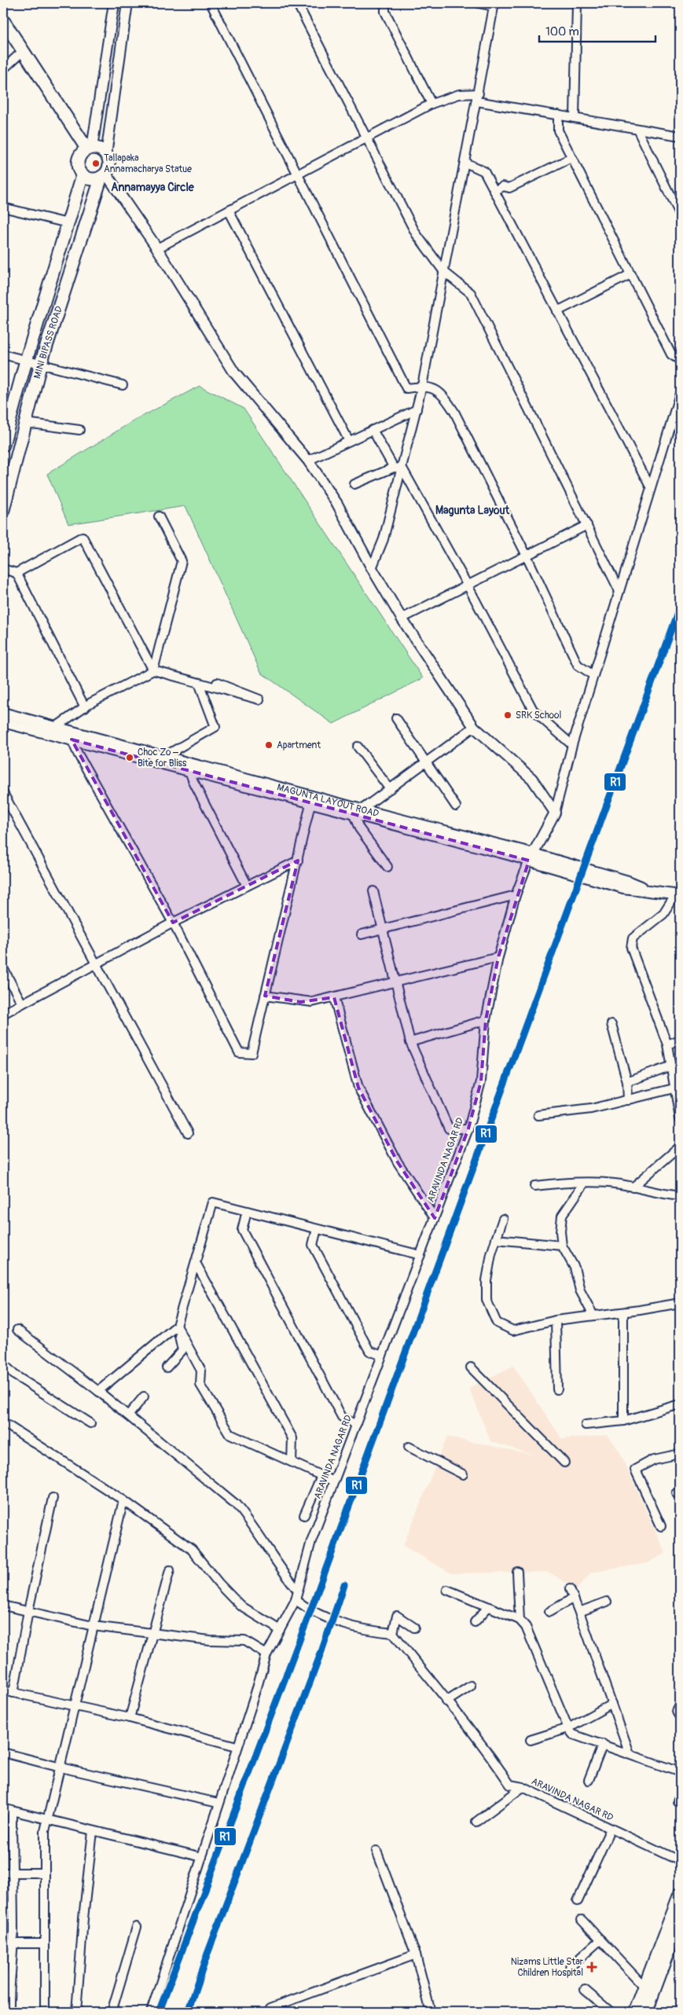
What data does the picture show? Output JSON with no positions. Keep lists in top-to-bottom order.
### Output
{
  "streets": {
    "main road": ["MINI BIPASS ROAD"],
    "street": ["MAGUNTA LAYOUT ROAD", "ARAVINDA NAGAR RD"]
  },
  "crossings": [
    ["MAGUNTA LAYOUT ROAD", "ARAVINDA NAGAR RD"]
  ],
  "districts": ["Annamayya Circle", "Magunta Layout"],
  "places": {
    "other": [
      "Tallapaka Annamacharya Statue",
      "SRK School",
      "Apartment",
      "Choc Zo – Bite for Bliss"
    ],
    "health": ["Nizams Little Star Children Hospital"]
  },
  "lines": ["transit line R1"],
  "scale_bar": "100 m"
}
